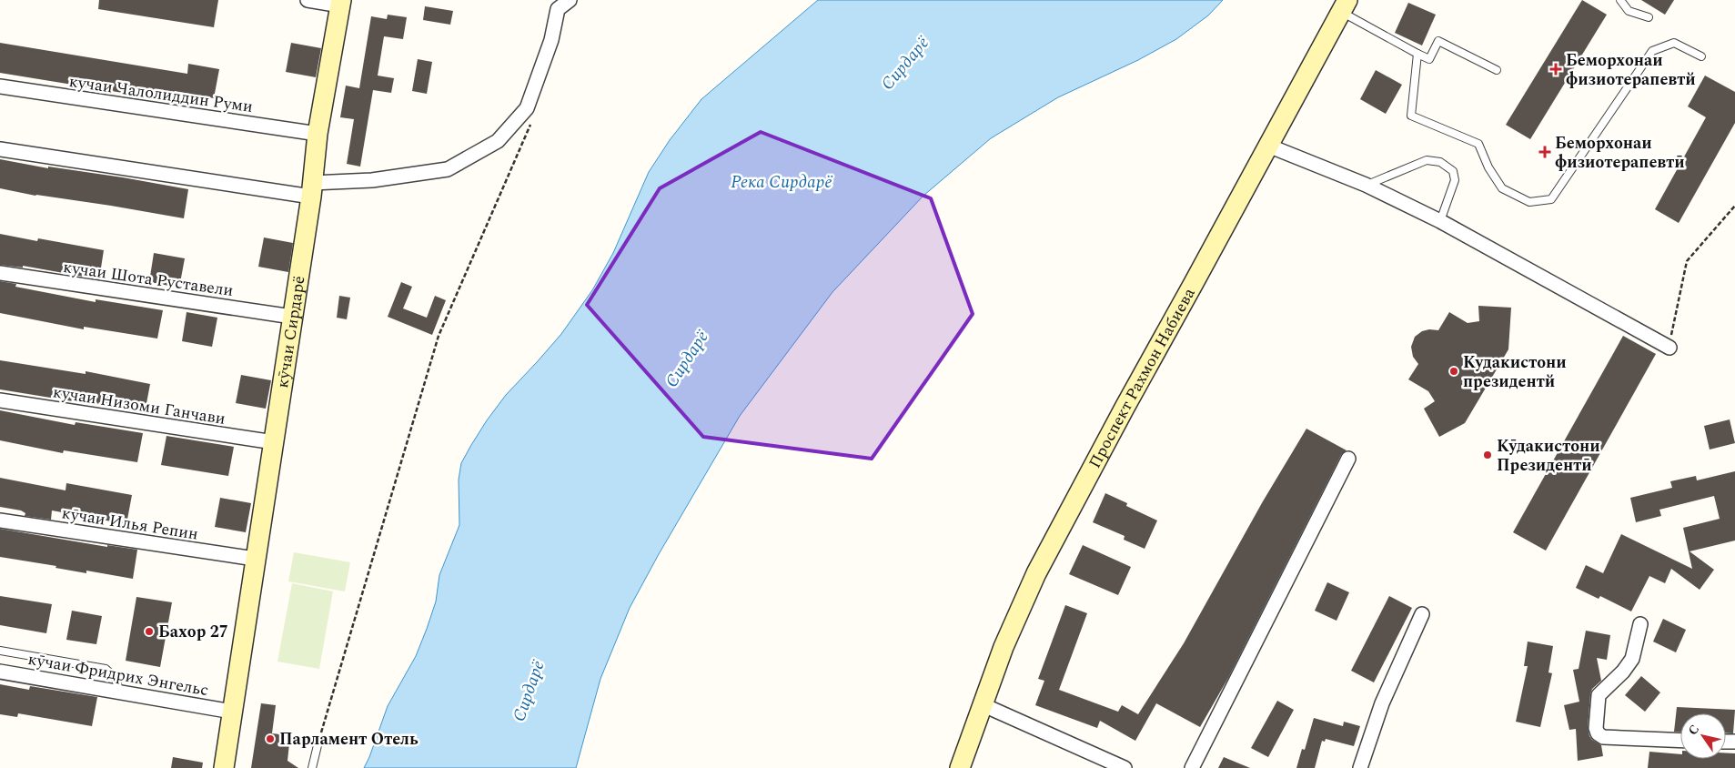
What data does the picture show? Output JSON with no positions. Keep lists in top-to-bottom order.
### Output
{
  "streets": {
    "main road": ["кӯчаи Сирдарё", "Проспект Рахмон Набиева"],
    "street": [
      "кучаи Чалолиддин Руми",
      "кучаи Шота Руставели",
      "кучаи Низоми Ганчави",
      "кӯчаи Илья Репин",
      "кӯчаи Фридрих Энгельс"
    ]
  },
  "crossings": [
    ["кучаи Чалолиддин Руми", "кӯчаи Сирдарё"],
    ["кучаи Шота Руставели", "кӯчаи Сирдарё"],
    ["кӯчаи Сирдарё", "кучаи Низоми Ганчави"],
    ["кӯчаи Сирдарё", "кӯчаи Илья Репин"],
    ["кӯчаи Сирдарё", "кӯчаи Фридрих Энгельс"]
  ],
  "water": ["Сирдарё", "Река Сирдарё"],
  "places": {
    "health": ["Беморхонаи физиотерапевтй", "Беморхонаи физиотерапевтӣ"],
    "other": [
      "Кудакистони президентй",
      "Кӯдакистони Президентӣ",
      "Бахор 27",
      "Парламент Отель"
    ]
  },
  "north": "top left"
}
